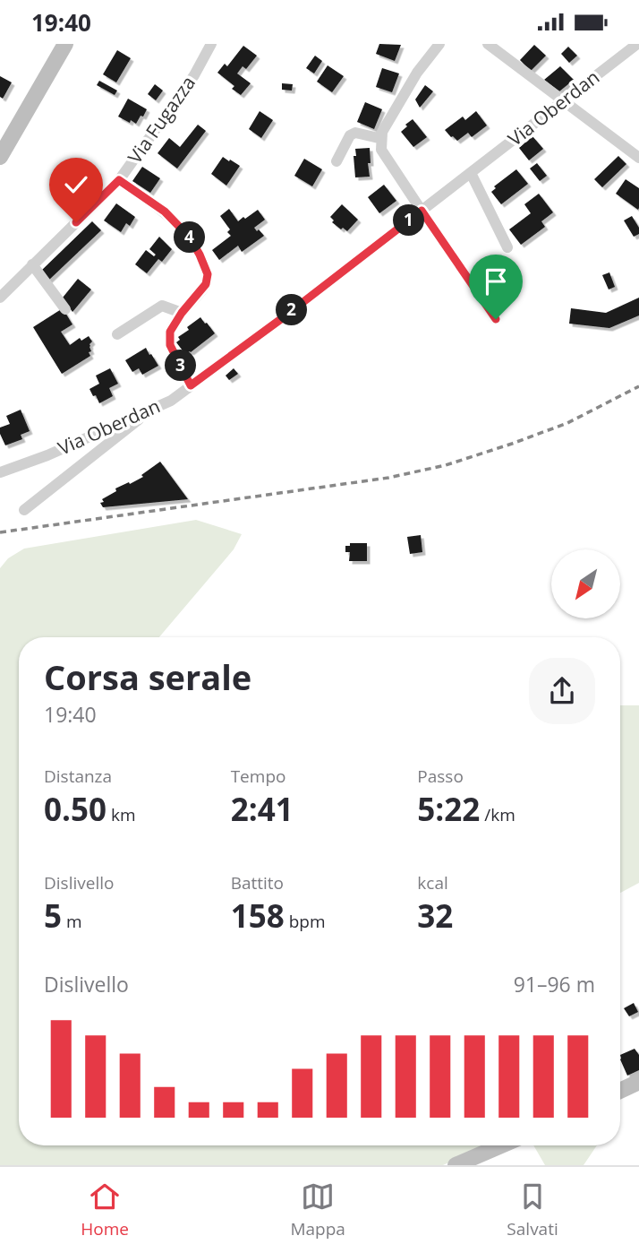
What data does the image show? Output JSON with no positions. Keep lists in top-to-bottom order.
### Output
{
  "streets": {
    "street": ["Via Oberdan", "Via Fugazza"]
  },
  "north": "bottom left",
  "page": {
    "status": "19:40",
    "pins": [
      "1",
      "4",
      "2",
      "3"
    ],
    "heading": ["Corsa serale", "19:40"],
    "stats": [
      ["Distanza", "0.50 km"],
      ["Tempo", "2:41"],
      ["Passo", "5:22 /km"],
      ["Dislivello", "5 m"],
      ["Battito", "158 bpm"],
      ["kcal", "32"]
    ],
    "chart": ["Dislivello", "91–96 m"],
    "tabs": ["Home", "Mappa", "Salvati"]
  }
}
